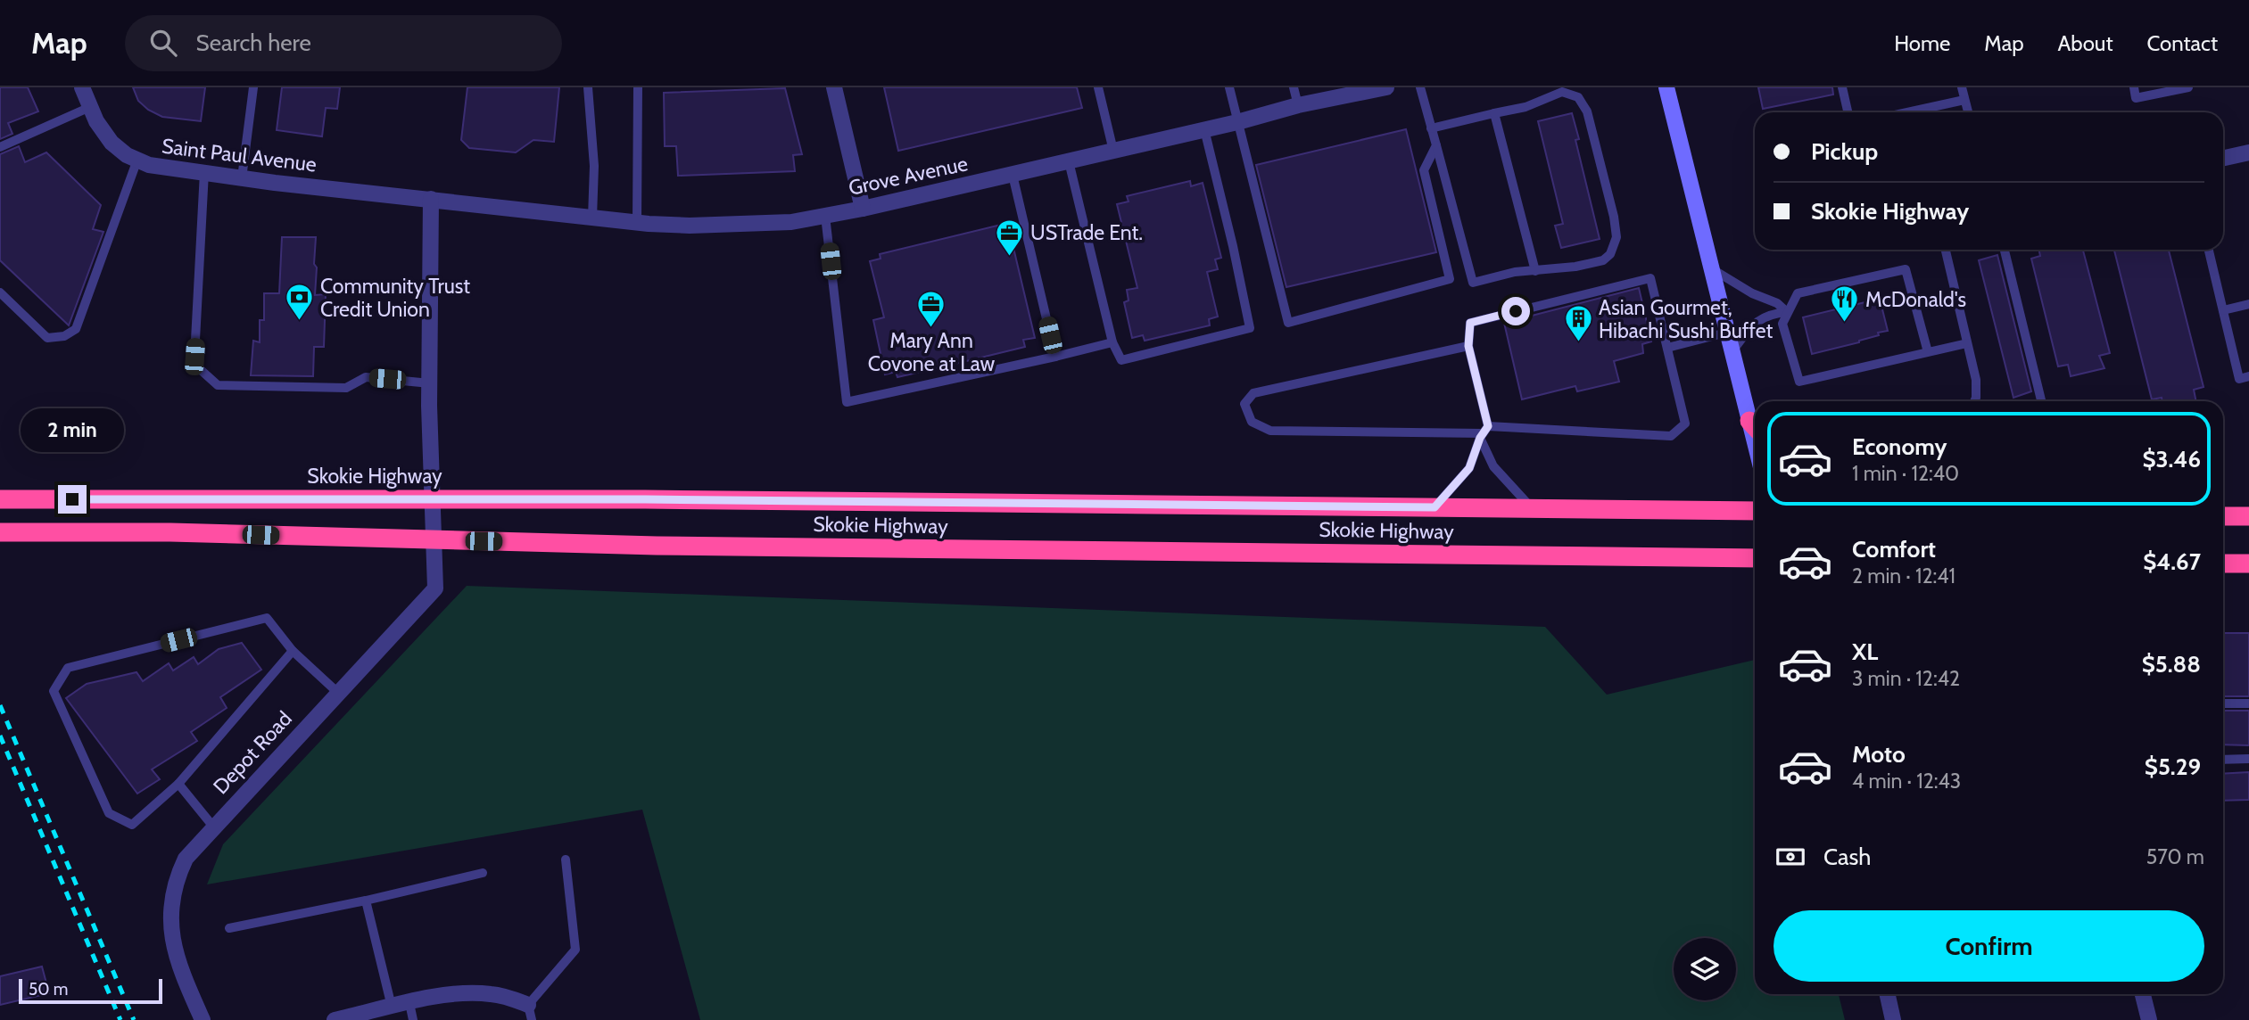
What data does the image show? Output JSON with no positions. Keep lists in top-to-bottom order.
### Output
{
  "streets": {
    "highway": ["Skokie Highway"],
    "street": ["Saint Paul Avenue", "Grove Avenue", "Depot Road"]
  },
  "crossings": [
    ["Saint Paul Avenue", "Grove Avenue"],
    ["Saint Paul Avenue", "Depot Road"],
    ["Grove Avenue", "Depot Road"],
    ["Skokie Highway", "Depot Road"]
  ],
  "places": {
    "office": ["USTrade Ent.", "Mary Ann Covone at Law"],
    "bank": ["Community Trust Credit Union"],
    "restaurant": ["McDonald's"],
    "building": ["Asian Gourmet, Hibachi Sushi Buffet"]
  },
  "scale_bar": "50 m",
  "page": {
    "header": "Map",
    "search": "Search here",
    "nav": [
      "Home",
      "Map",
      "About",
      "Contact"
    ],
    "banner": ["Pickup", "Skokie Highway"],
    "bubble": "2 min",
    "list": [
      {
        "name": "Economy",
        "note": "1 min · 12:40",
        "value": "$3.46"
      },
      {
        "name": "Comfort",
        "note": "2 min · 12:41",
        "value": "$4.67"
      },
      {
        "name": "XL",
        "note": "3 min · 12:42",
        "value": "$5.88"
      },
      {
        "name": "Moto",
        "note": "4 min · 12:43",
        "value": "$5.29"
      }
    ],
    "pay": ["Cash", "570 m"],
    "buttons": "Confirm",
    "scale": "50 m"
  }
}
